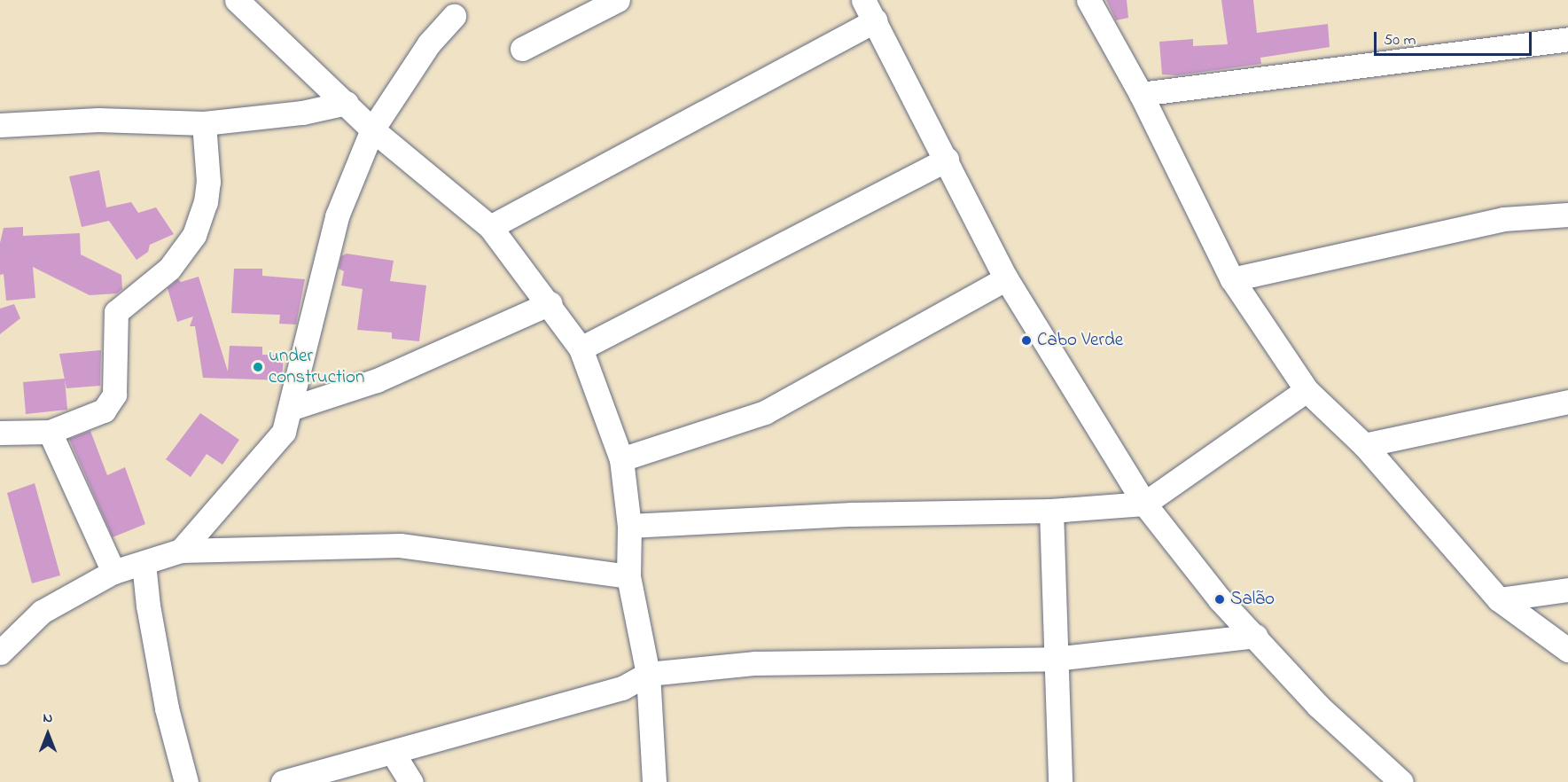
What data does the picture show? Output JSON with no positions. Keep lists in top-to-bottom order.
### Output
{
  "places": ["Cabo Verde", "under construction", "Salão"],
  "scale_bar": "50 m",
  "north": "top"
}
